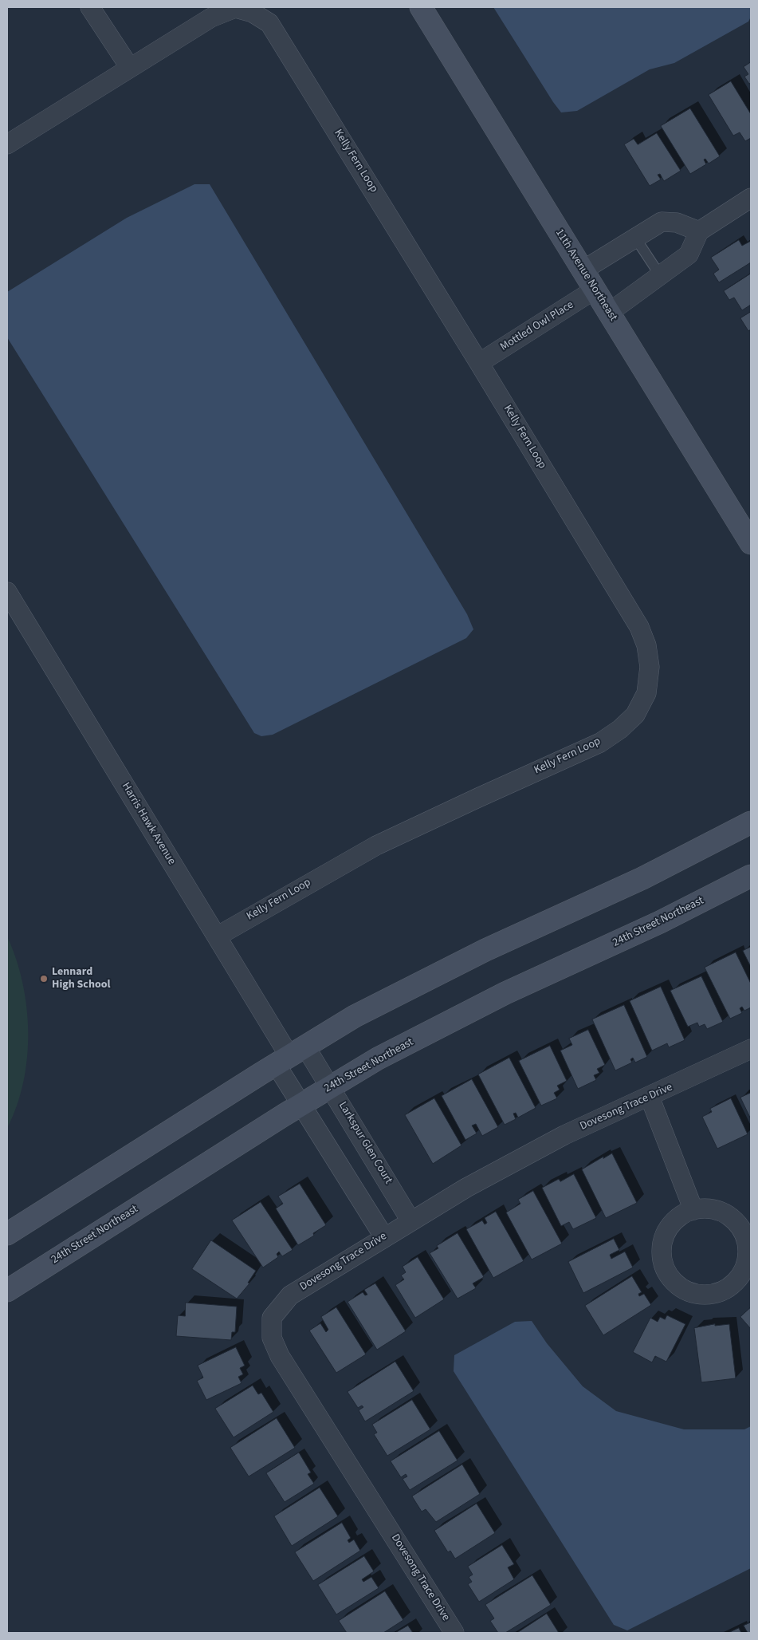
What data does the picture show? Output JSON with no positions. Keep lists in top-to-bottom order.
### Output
{
  "streets": {
    "street": [
      "Kelly Fern Loop",
      "11th Avenue Northeast",
      "Mottled Owl Place",
      "Harris Hawk Avenue",
      "24th Street Northeast",
      "Dovesong Trace Drive",
      "Larkspur Glen Court"
    ]
  },
  "crossings": [
    ["Kelly Fern Loop", "Mottled Owl Place"],
    ["Kelly Fern Loop", "Harris Hawk Avenue"],
    ["11th Avenue Northeast", "Mottled Owl Place"],
    ["Harris Hawk Avenue", "Larkspur Glen Court"],
    ["24th Street Northeast", "Larkspur Glen Court"],
    ["Dovesong Trace Drive", "Larkspur Glen Court"]
  ],
  "places": ["Lennard High School"]
}
